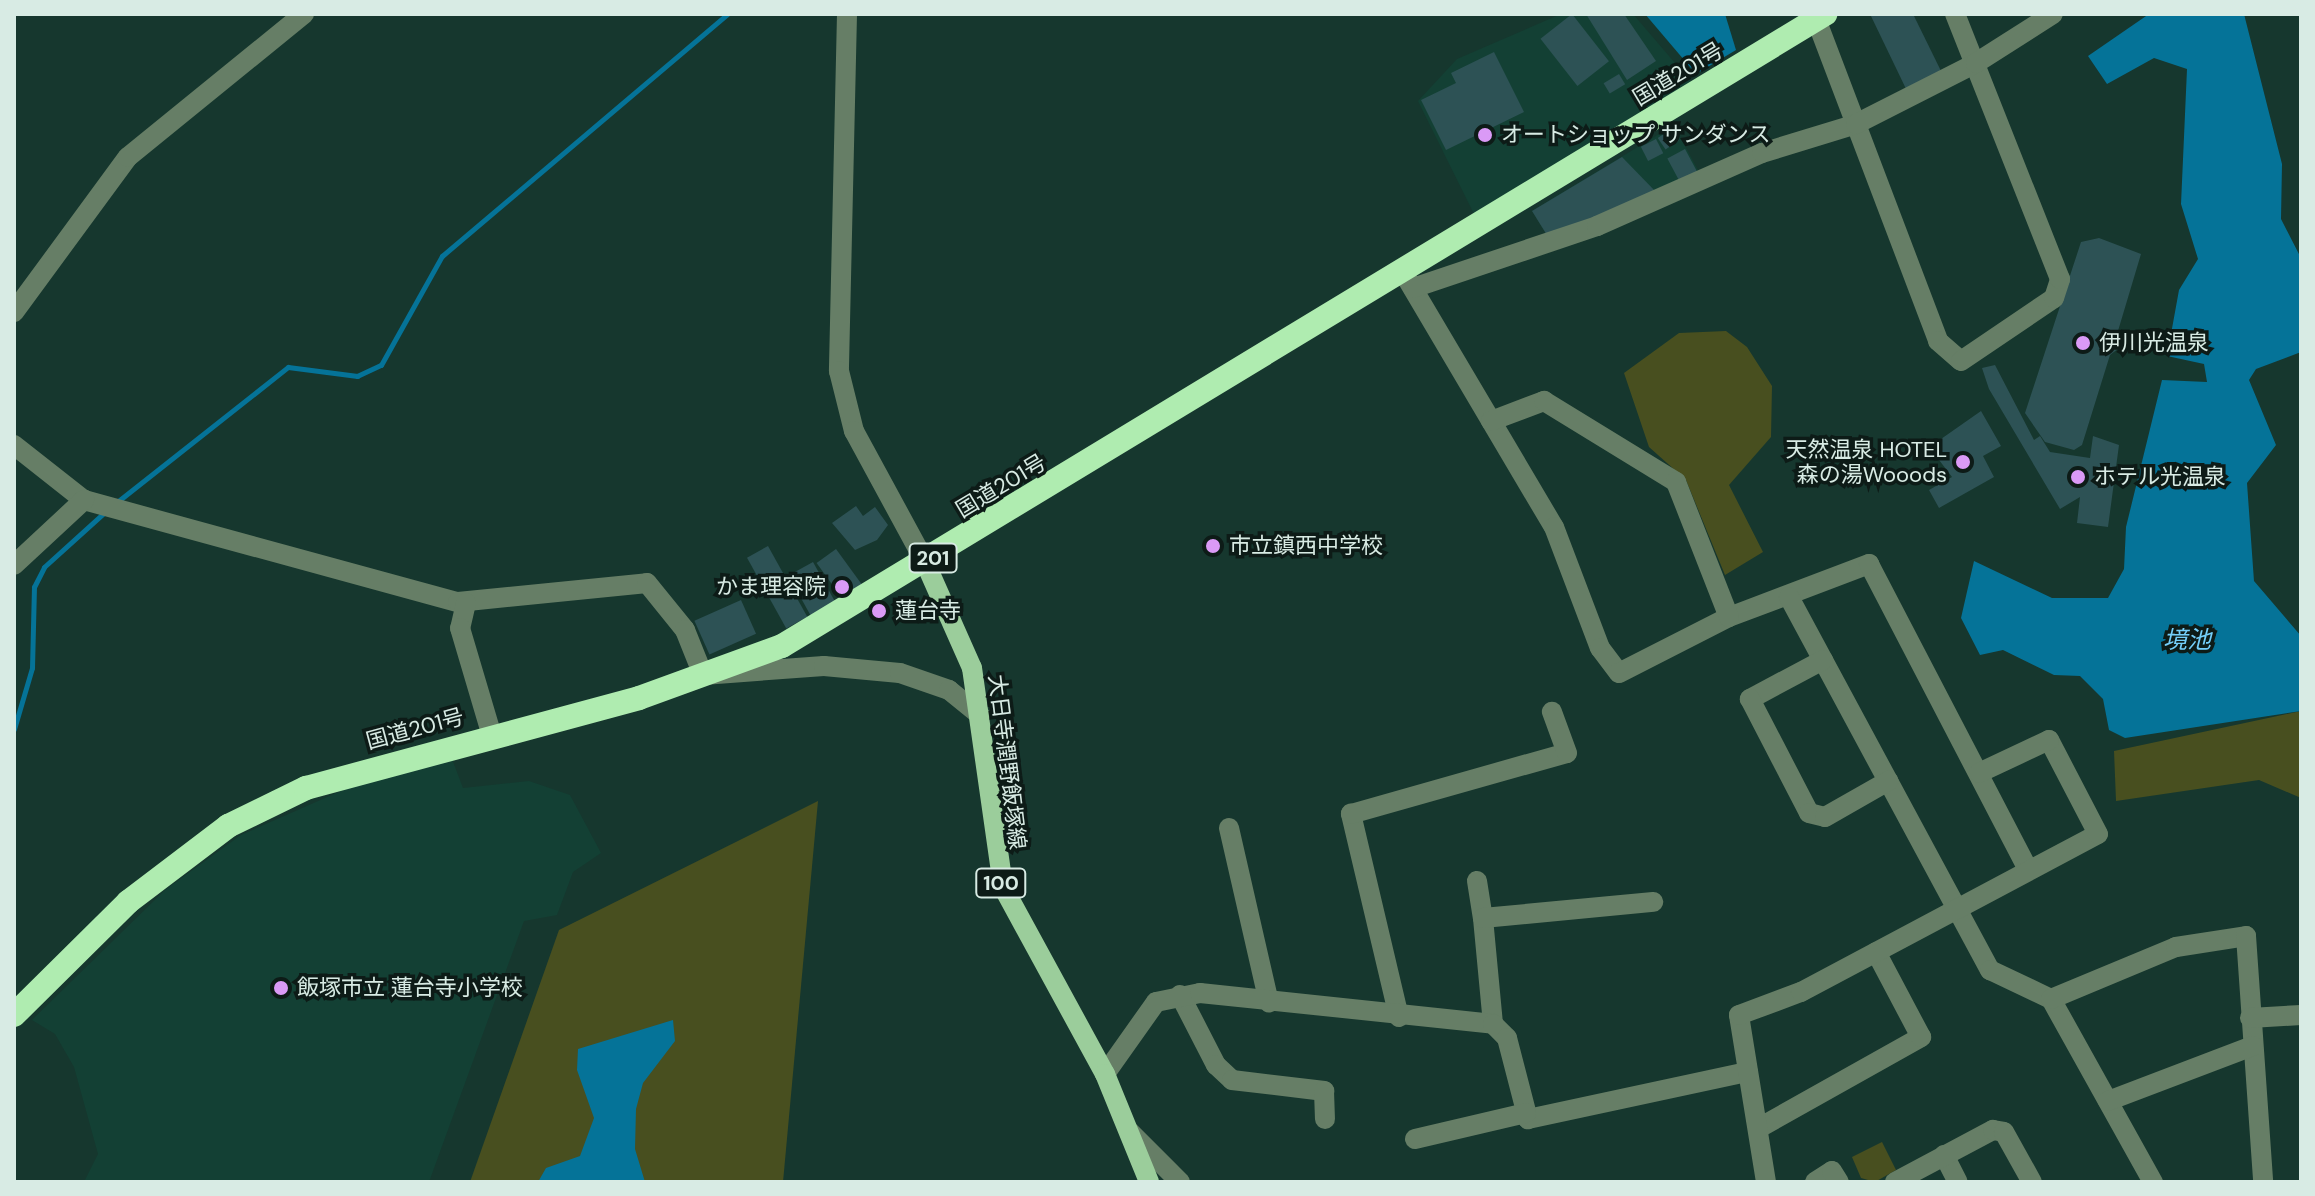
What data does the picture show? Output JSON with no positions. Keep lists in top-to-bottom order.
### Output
{
  "streets": {
    "highway": ["国道201号", "201"],
    "main road": ["大日寺潤野飯塚線", "100"]
  },
  "crossings": [
    ["国道201号", "大日寺潤野飯塚線"]
  ],
  "water": ["境池"],
  "places": [
    "オートショップ サンダンス",
    "伊川光温泉",
    "天然温泉 HOTEL 森の湯Wooods",
    "ホテル光温泉",
    "市立鎮西中学校",
    "かま理容院",
    "蓮台寺",
    "飯塚市立 蓮台寺小学校"
  ]
}
